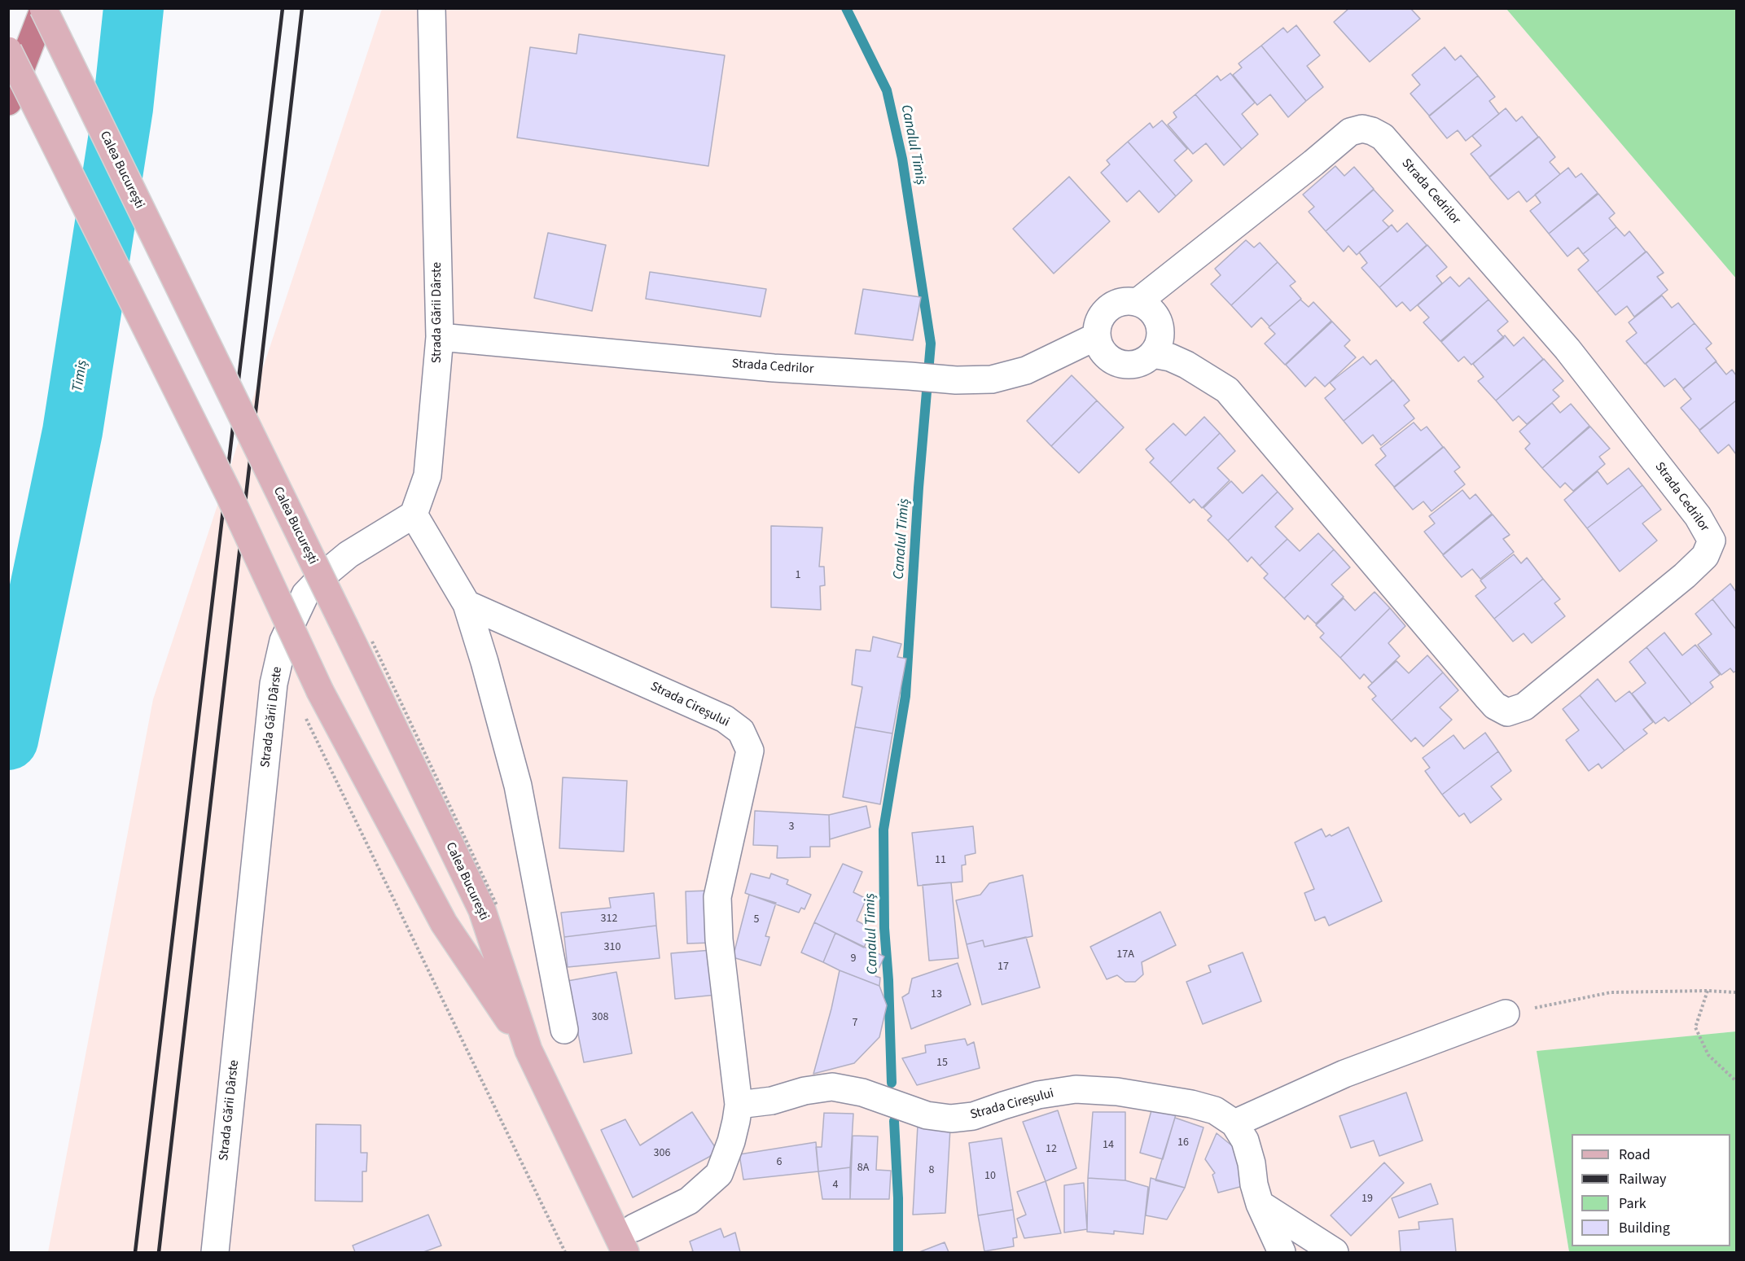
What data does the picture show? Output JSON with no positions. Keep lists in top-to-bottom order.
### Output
{
  "streets": {
    "main road": ["Calea București"],
    "street": ["Strada Cedrilor", "Strada Gării Dârste", "Strada Cireșului"]
  },
  "crossings": [
    ["Calea București", "Strada Cireșului"],
    ["Strada Cedrilor", "Strada Gării Dârste"]
  ],
  "water": ["Canalul Timiș", "Timiș"],
  "house_numbers": [
    "1",
    "3",
    "11",
    "312",
    "5",
    "310",
    "17A",
    "9",
    "17",
    "13",
    "308",
    "7",
    "15",
    "16",
    "14",
    "12",
    "306",
    "6",
    "8A",
    "8",
    "10",
    "4",
    "19"
  ],
  "legend": [
    "Road",
    "Railway",
    "Park",
    "Building"
  ]
}
